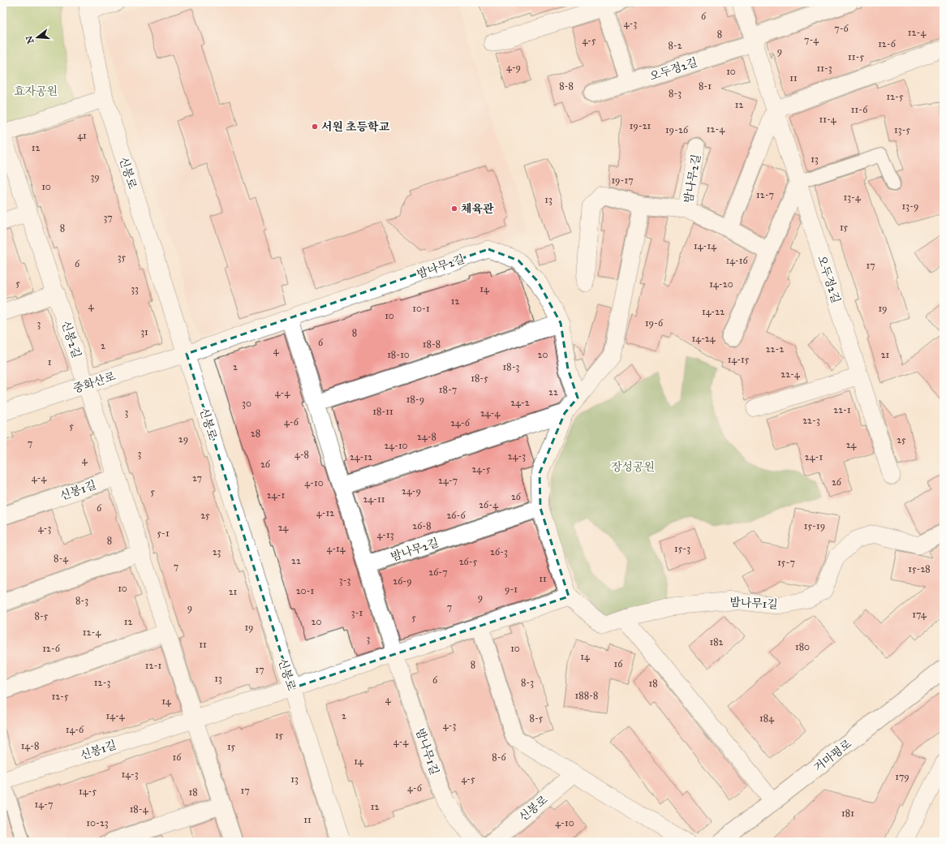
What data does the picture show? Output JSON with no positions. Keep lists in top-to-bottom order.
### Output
{
  "streets": {
    "main road": ["거마평로"],
    "street": [
      "오두정2길",
      "신봉로",
      "밤나무2길",
      "신봉2길",
      "중화산로",
      "신봉1길",
      "밤나무1길"
    ]
  },
  "crossings": [
    ["신봉로", "밤나무2길"],
    ["신봉로", "중화산로"],
    ["신봉로", "신봉1길"],
    ["밤나무2길", "중화산로"],
    ["밤나무2길", "밤나무1길"],
    ["신봉2길", "중화산로"]
  ],
  "parks": ["효자공원", "장성공원"],
  "places": ["서원 초등학교", "체육관"],
  "house_numbers": [
    "6",
    "4-3",
    "7-6",
    "12-4",
    "8",
    "7-4",
    "4-5",
    "12-6",
    "8-2",
    "9",
    "11-5",
    "4-9",
    "11-3",
    "10",
    "11",
    "8-8",
    "8-1",
    "8-3",
    "12-5",
    "12",
    "11-6",
    "11-4",
    "19-21",
    "12-4",
    "19-26",
    "13-5",
    "41",
    "12",
    "13",
    "39",
    "19-17",
    "10",
    "12-7",
    "13-4",
    "13",
    "13-9",
    "37",
    "15",
    "8",
    "14-14",
    "35",
    "14-16",
    "6",
    "17",
    "5",
    "14-20",
    "33",
    "14",
    "12",
    "4",
    "10-1",
    "19",
    "14-22",
    "10",
    "19-6",
    "3",
    "31",
    "8",
    "14-24",
    "6",
    "18-8",
    "2",
    "22-2",
    "4",
    "18-10",
    "20",
    "21",
    "14-15",
    "1",
    "2",
    "18-3",
    "22-4",
    "18-5",
    "18-7",
    "22",
    "4-4",
    "18-9",
    "24-2",
    "30",
    "22-1",
    "18-11",
    "3",
    "24-4",
    "22-3",
    "4-6",
    "24-6",
    "5",
    "28",
    "24-8",
    "29",
    "25",
    "7",
    "24",
    "24-10",
    "3",
    "4-8",
    "24-3",
    "24-12",
    "24-1",
    "4",
    "26",
    "24-5",
    "4-4",
    "27",
    "24-7",
    "26",
    "4-10",
    "24-9",
    "5",
    "24-1",
    "26",
    "24-11",
    "26-4",
    "6",
    "4-12",
    "25",
    "26-6",
    "26-8",
    "15-19",
    "24",
    "4-3",
    "5-1",
    "4-13",
    "8",
    "4-14",
    "15-3",
    "23",
    "26-3",
    "8-4",
    "22",
    "26-5",
    "15-7",
    "7",
    "15-28",
    "26-7",
    "11",
    "3-3",
    "26-9",
    "10",
    "9-1",
    "20-1",
    "21",
    "9",
    "8-3",
    "7",
    "9",
    "3-1",
    "174",
    "8-5",
    "5",
    "12",
    "20",
    "19",
    "12-4",
    "3",
    "182",
    "11",
    "180",
    "12-6",
    "10",
    "14",
    "16",
    "8",
    "12-1",
    "17",
    "13",
    "6",
    "12-3",
    "8-3",
    "18",
    "188-8",
    "12-5",
    "4",
    "14",
    "14-4",
    "2",
    "8-5",
    "184",
    "4-3",
    "14-6",
    "15",
    "4-4",
    "14-8",
    "15",
    "16",
    "8-6",
    "14",
    "14-3",
    "179",
    "13",
    "4-5",
    "4-6",
    "17",
    "14-5",
    "18",
    "14-7",
    "12",
    "18-4",
    "181",
    "11",
    "10-23",
    "4-10"
  ],
  "north": "left"
}
